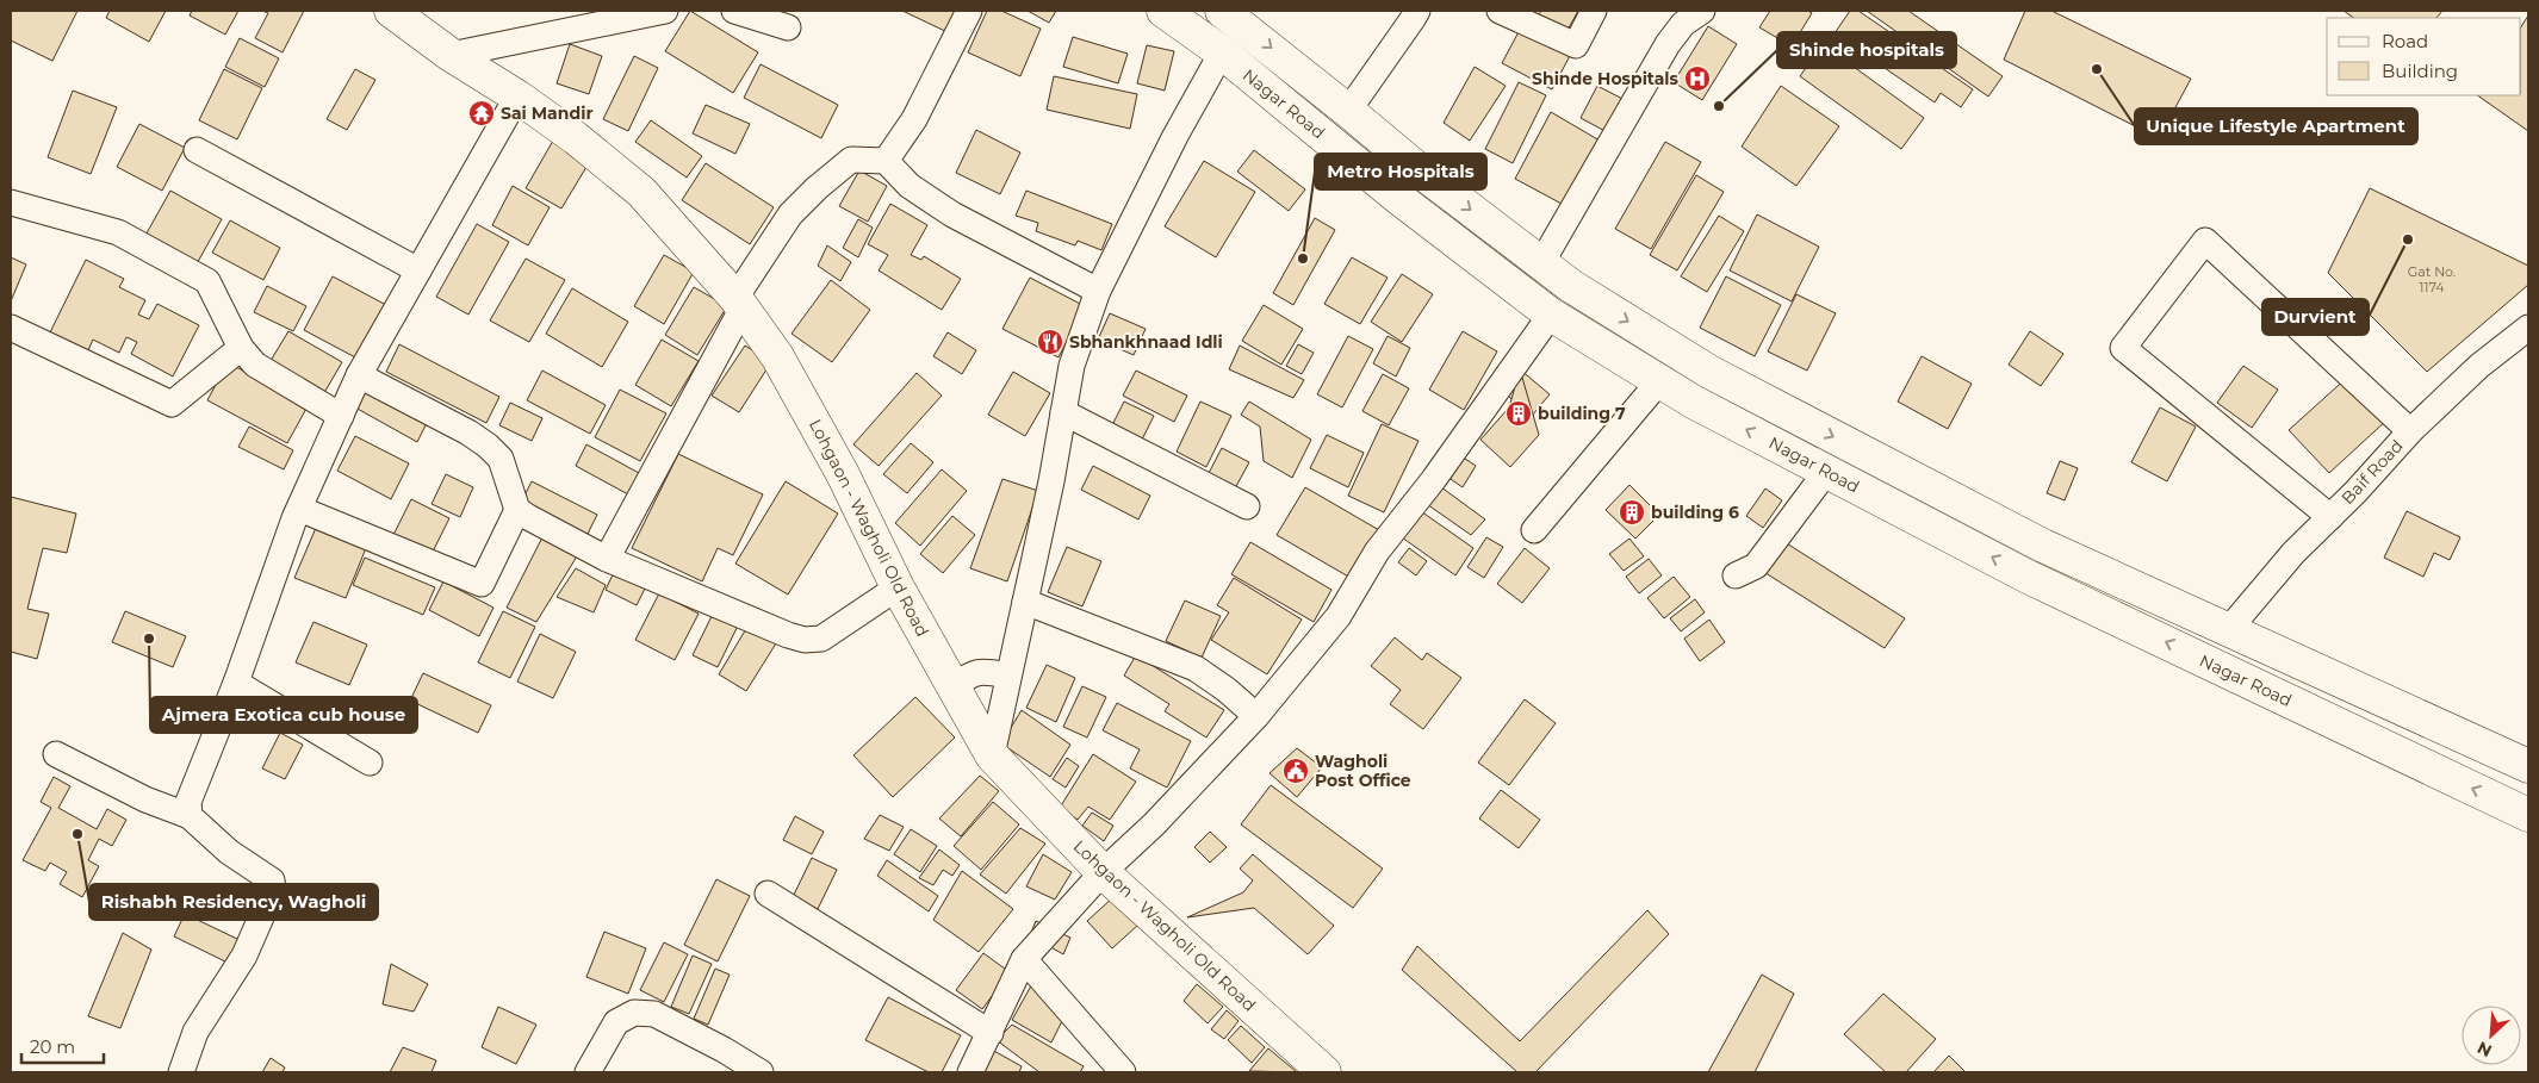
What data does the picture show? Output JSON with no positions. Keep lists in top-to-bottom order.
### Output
{
  "streets": {
    "main road": ["Nagar Road", "Lohgaon - Wagholi Old Road"],
    "street": ["Baif Road"]
  },
  "crossings": [
    ["Nagar Road", "Baif Road"]
  ],
  "places": {
    "other": [
      "Unique Lifestyle Apartment",
      "Shinde hospitals",
      "Durvient",
      "Metro Hospitals",
      "Ajmera Exotica cub house",
      "Rishabh Residency, Wagholi"
    ],
    "hospital": ["Shinde Hospitals"],
    "temple": ["Sai Mandir"],
    "restaurant": ["Sbhankhnaad Idli"],
    "building": ["building 7", "building 6"],
    "public building": ["Wagholi Post Office"]
  },
  "house_numbers": ["Gat No. 1174"],
  "legend": ["Road", "Building"],
  "scale_bar": "20 m",
  "north": "bottom left"
}
